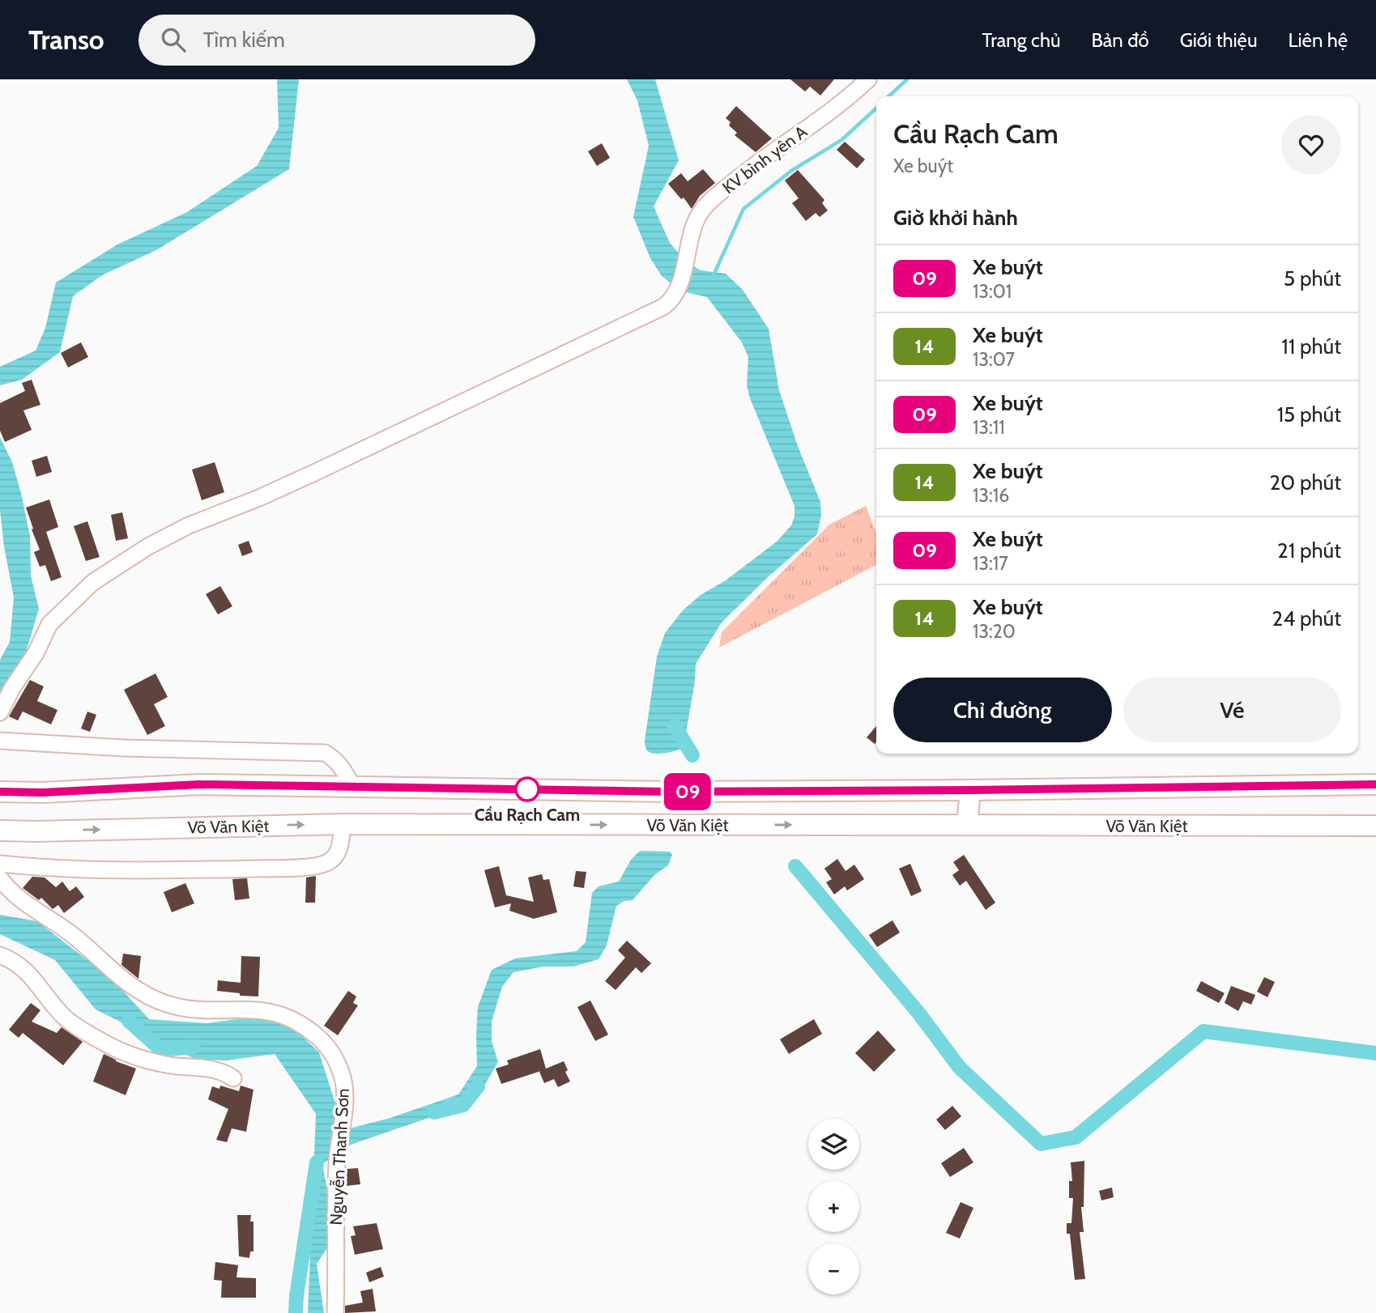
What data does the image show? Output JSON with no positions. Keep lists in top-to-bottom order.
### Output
{
  "streets": {
    "main road": ["Võ Văn Kiệt"],
    "street": ["KV bình yên A", "Nguyễn Thanh Sơn"]
  },
  "places": ["Cầu Rạch Cam"],
  "lines": ["bus line 09"],
  "page": {
    "header": "Transo",
    "search": "Tìm kiếm",
    "nav": [
      "Trang chủ",
      "Bản đồ",
      "Giới thiệu",
      "Liên hệ"
    ],
    "on_map": "09",
    "heading": [
      ["Cầu Rạch Cam", "Xe buýt"],
      "Giờ khởi hành"
    ],
    "list": [
      {
        "mark": "09",
        "name": "Xe buýt",
        "note": "13:01",
        "value": "5 phút"
      },
      {
        "mark": "14",
        "name": "Xe buýt",
        "note": "13:07",
        "value": "11 phút"
      },
      {
        "mark": "09",
        "name": "Xe buýt",
        "note": "13:11",
        "value": "15 phút"
      },
      {
        "mark": "14",
        "name": "Xe buýt",
        "note": "13:16",
        "value": "20 phút"
      },
      {
        "mark": "09",
        "name": "Xe buýt",
        "note": "13:17",
        "value": "21 phút"
      },
      {
        "mark": "14",
        "name": "Xe buýt",
        "note": "13:20",
        "value": "24 phút"
      }
    ],
    "buttons": ["Chỉ đường", "Vé"],
    "map_buttons": ["+", "−"]
  }
}
